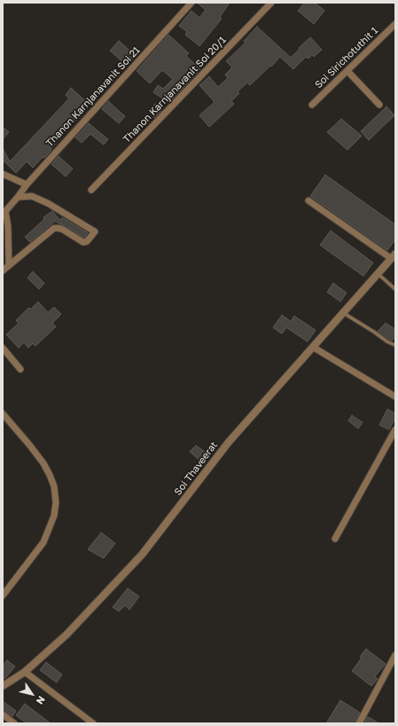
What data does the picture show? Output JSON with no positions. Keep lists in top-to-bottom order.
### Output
{
  "streets": {
    "street": [
      "Soi Sirichotuthit 1",
      "Thanon Karnjanavanit Soi 20/1",
      "Thanon Karnjanavanit Soi 21",
      "Soi Thaveerat"
    ]
  },
  "north": "bottom right"
}
